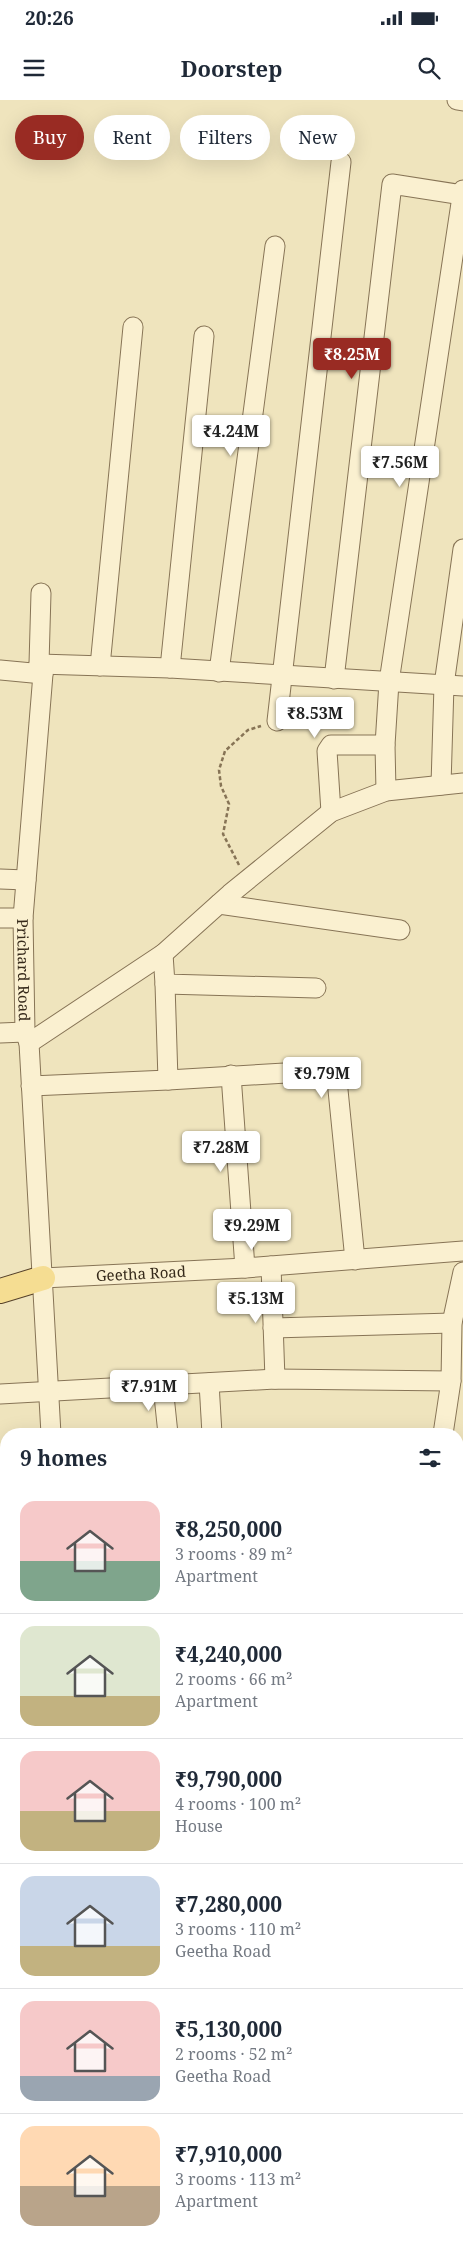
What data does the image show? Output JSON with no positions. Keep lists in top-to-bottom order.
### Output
{
  "streets": {
    "main road": ["Geetha Road"],
    "street": ["Prichard Road"]
  },
  "crossings": [
    ["Prichard Road", "Geetha Road"]
  ],
  "page": {
    "status": "20:26",
    "header": "Doorstep",
    "chip": [
      "Buy",
      "Rent",
      "Filters",
      "New"
    ],
    "price": [
      "₹8.25M",
      "₹4.24M",
      "₹7.56M",
      "₹8.53M",
      "₹9.79M",
      "₹7.28M",
      "₹9.29M",
      "₹5.13M",
      "₹7.91M"
    ],
    "heading": "9 homes",
    "list": [
      {
        "name": "₹8,250,000",
        "note": "3 rooms · 89 m² · Apartment"
      },
      {
        "name": "₹4,240,000",
        "note": "2 rooms · 66 m² · Apartment"
      },
      {
        "name": "₹9,790,000",
        "note": "4 rooms · 100 m² · House"
      },
      {
        "name": "₹7,280,000",
        "note": "3 rooms · 110 m² · Geetha Road"
      },
      {
        "name": "₹5,130,000",
        "note": "2 rooms · 52 m² · Geetha Road"
      },
      {
        "name": "₹7,910,000",
        "note": "3 rooms · 113 m² · Apartment"
      }
    ]
  }
}
